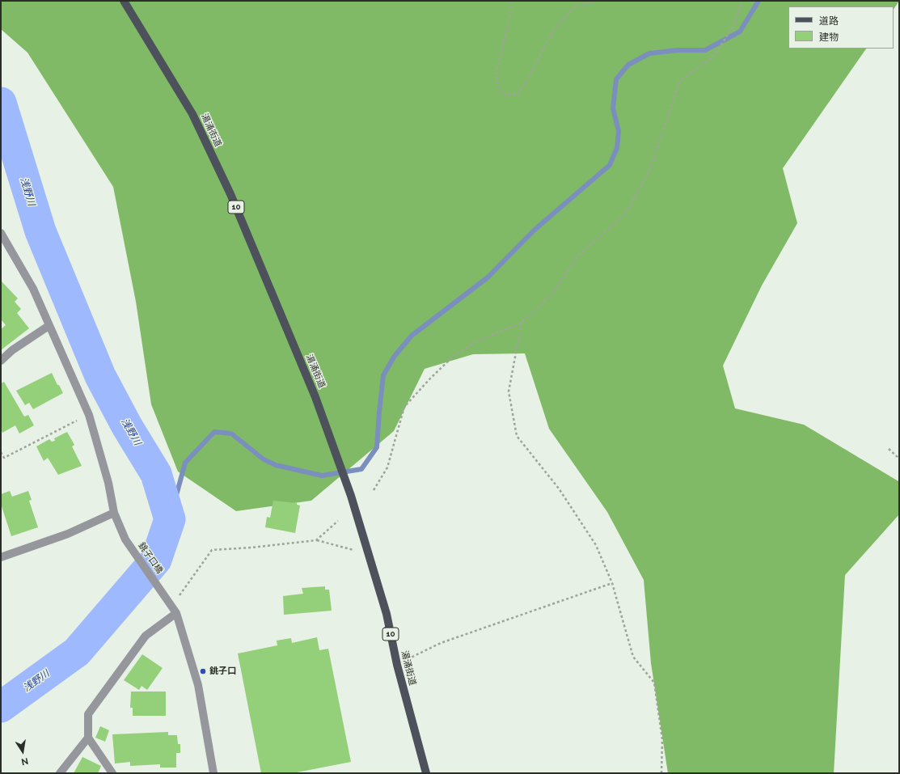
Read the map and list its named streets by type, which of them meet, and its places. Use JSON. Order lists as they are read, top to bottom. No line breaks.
{"streets":{"main road":["湯涌街道","10"],"street":["銚子口橋"]},"water":["浅野川"],"places":["銚子口"],"legend":["道路","建物"],"north":"bottom"}
